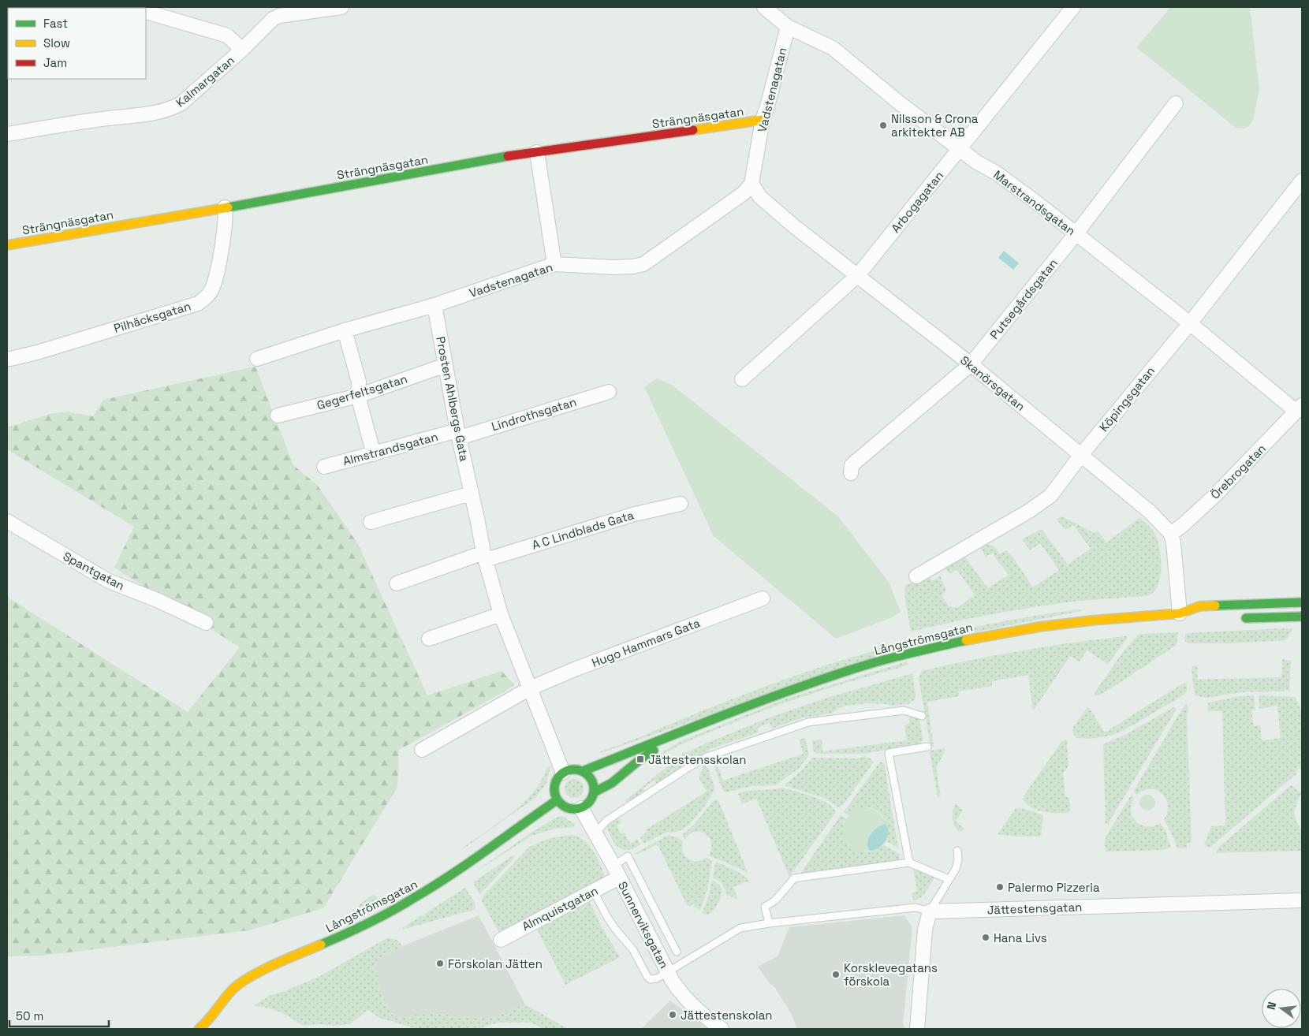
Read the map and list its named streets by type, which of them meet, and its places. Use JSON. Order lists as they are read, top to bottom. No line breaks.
{"streets":{"street":["Kalmargatan","Vadstenagatan","Strängnäsgatan","Arbogagatan","Marstrandsgatan","Putsegårdsgatan","Pilhäcksgatan","Skanörsgatan","Gegerfeltsgatan","Prosten Ahlbergs Gata","Köpingsgatan","Lindrothsgatan","Almstrandsgatan","Örebrogatan","A C Lindblads Gata","Spantgatan","Långströmsgatan","Hugo Hammars Gata","Almquistgatan","Jättestensgatan","Sunnerviksgatan"]},"crossings":[["Vadstenagatan","Strängnäsgatan"],["Vadstenagatan","Marstrandsgatan"],["Vadstenagatan","Skanörsgatan"],["Vadstenagatan","Prosten Ahlbergs Gata"],["Strängnäsgatan","Pilhäcksgatan"],["Arbogagatan","Marstrandsgatan"],["Arbogagatan","Skanörsgatan"],["Marstrandsgatan","Putsegårdsgatan"],["Marstrandsgatan","Köpingsgatan"],["Marstrandsgatan","Örebrogatan"],["Putsegårdsgatan","Skanörsgatan"],["Skanörsgatan","Köpingsgatan"],["Skanörsgatan","Örebrogatan"],["Gegerfeltsgatan","Prosten Ahlbergs Gata"],["Prosten Ahlbergs Gata","Lindrothsgatan"],["Prosten Ahlbergs Gata","Almstrandsgatan"],["Prosten Ahlbergs Gata","A C Lindblads Gata"],["Prosten Ahlbergs Gata","Långströmsgatan"],["Prosten Ahlbergs Gata","Hugo Hammars Gata"],["Prosten Ahlbergs Gata","Sunnerviksgatan"],["Lindrothsgatan","Almstrandsgatan"],["Långströmsgatan","Sunnerviksgatan"],["Almquistgatan","Jättestensgatan"],["Almquistgatan","Sunnerviksgatan"],["Jättestensgatan","Sunnerviksgatan"]],"places":{"other":["Nilsson & Crona arkitekter AB","Palermo Pizzeria","Hana Livs","Förskolan Jätten","Korsklevegatans förskola","Jättestenskolan"],"transit":["Jättestensskolan"]},"legend":["Fast","Slow","Jam"],"scale_bar":"50 m","north":"left"}
